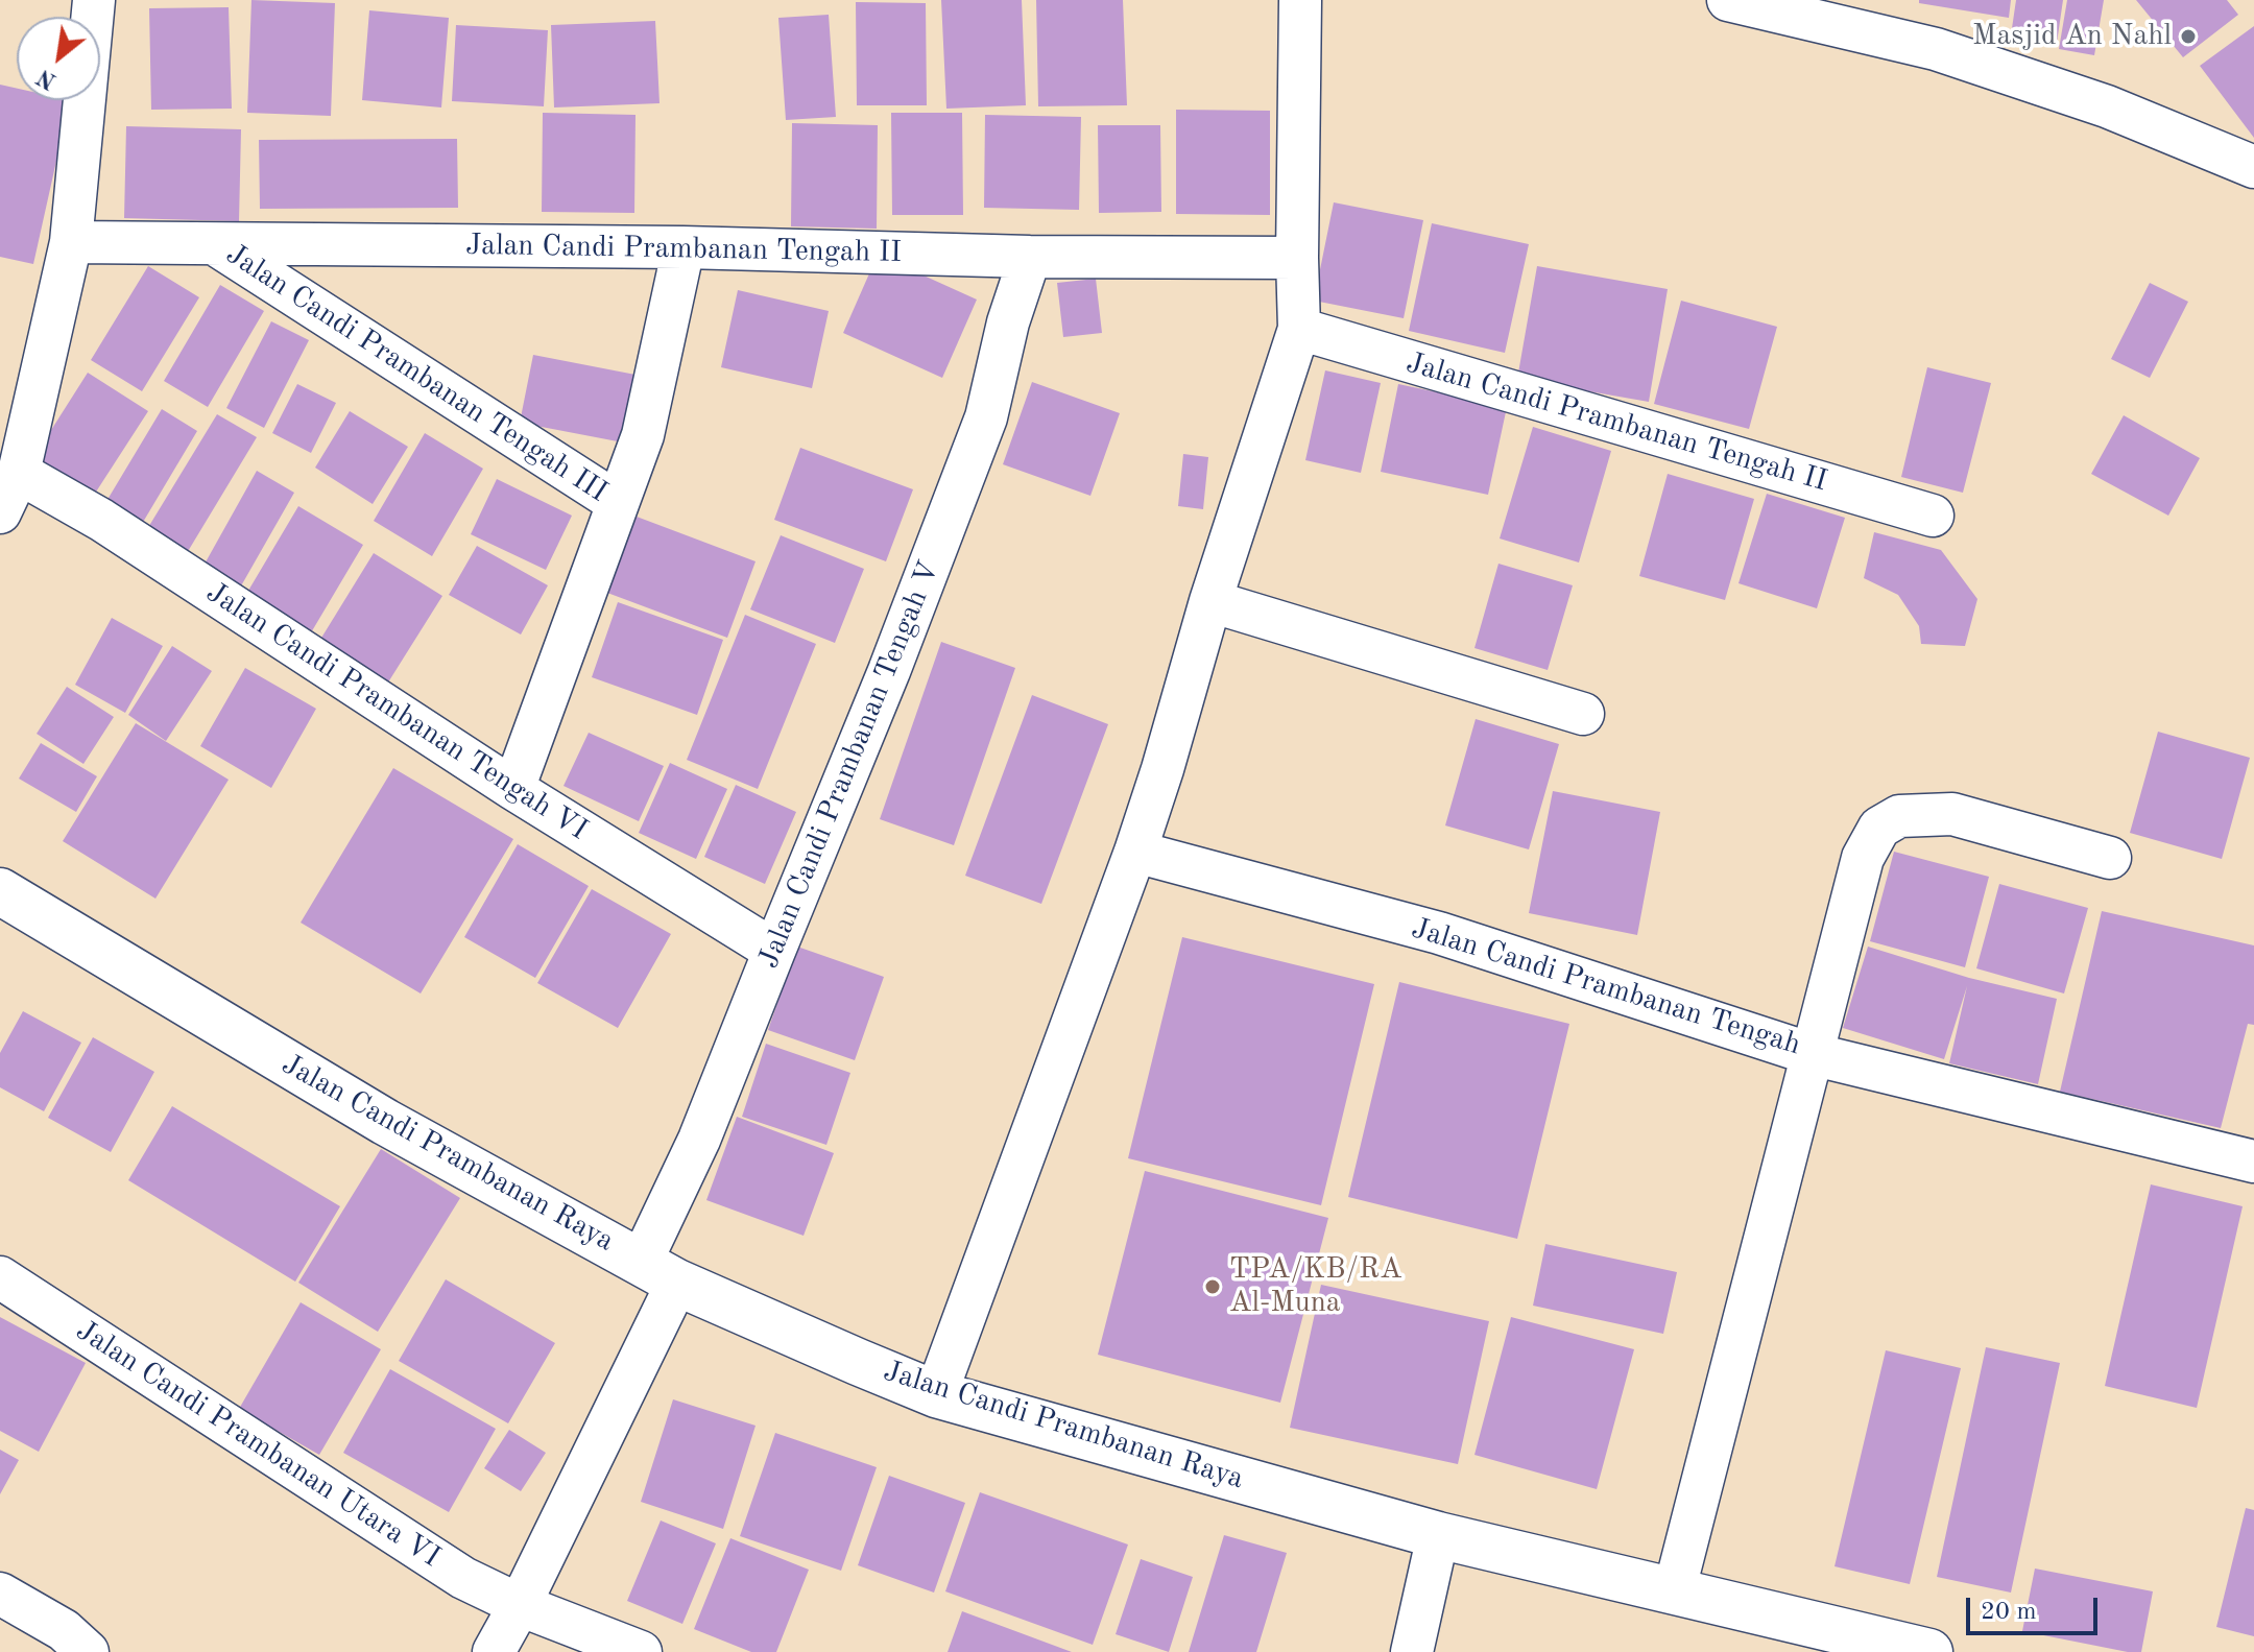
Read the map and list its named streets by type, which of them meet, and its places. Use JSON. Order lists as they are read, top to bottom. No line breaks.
{"streets":{"street":["Jalan Candi Prambanan Tengah II","Jalan Candi Prambanan Tengah III","Jalan Candi Prambanan Tengah VI","Jalan Candi Prambanan Tengah V","Jalan Candi Prambanan Tengah","Jalan Candi Prambanan Raya","Jalan Candi Prambanan Utara VI"]},"crossings":[["Jalan Candi Prambanan Tengah II","Jalan Candi Prambanan Tengah III"],["Jalan Candi Prambanan Tengah II","Jalan Candi Prambanan Tengah V"],["Jalan Candi Prambanan Tengah VI","Jalan Candi Prambanan Tengah V"],["Jalan Candi Prambanan Tengah V","Jalan Candi Prambanan Raya"],["Jalan Candi Prambanan Tengah V","Jalan Candi Prambanan Utara VI"]],"places":["Masjid An Nahl","TPA/KB/RA Al-Muna"],"scale_bar":"20 m","north":"bottom left"}
